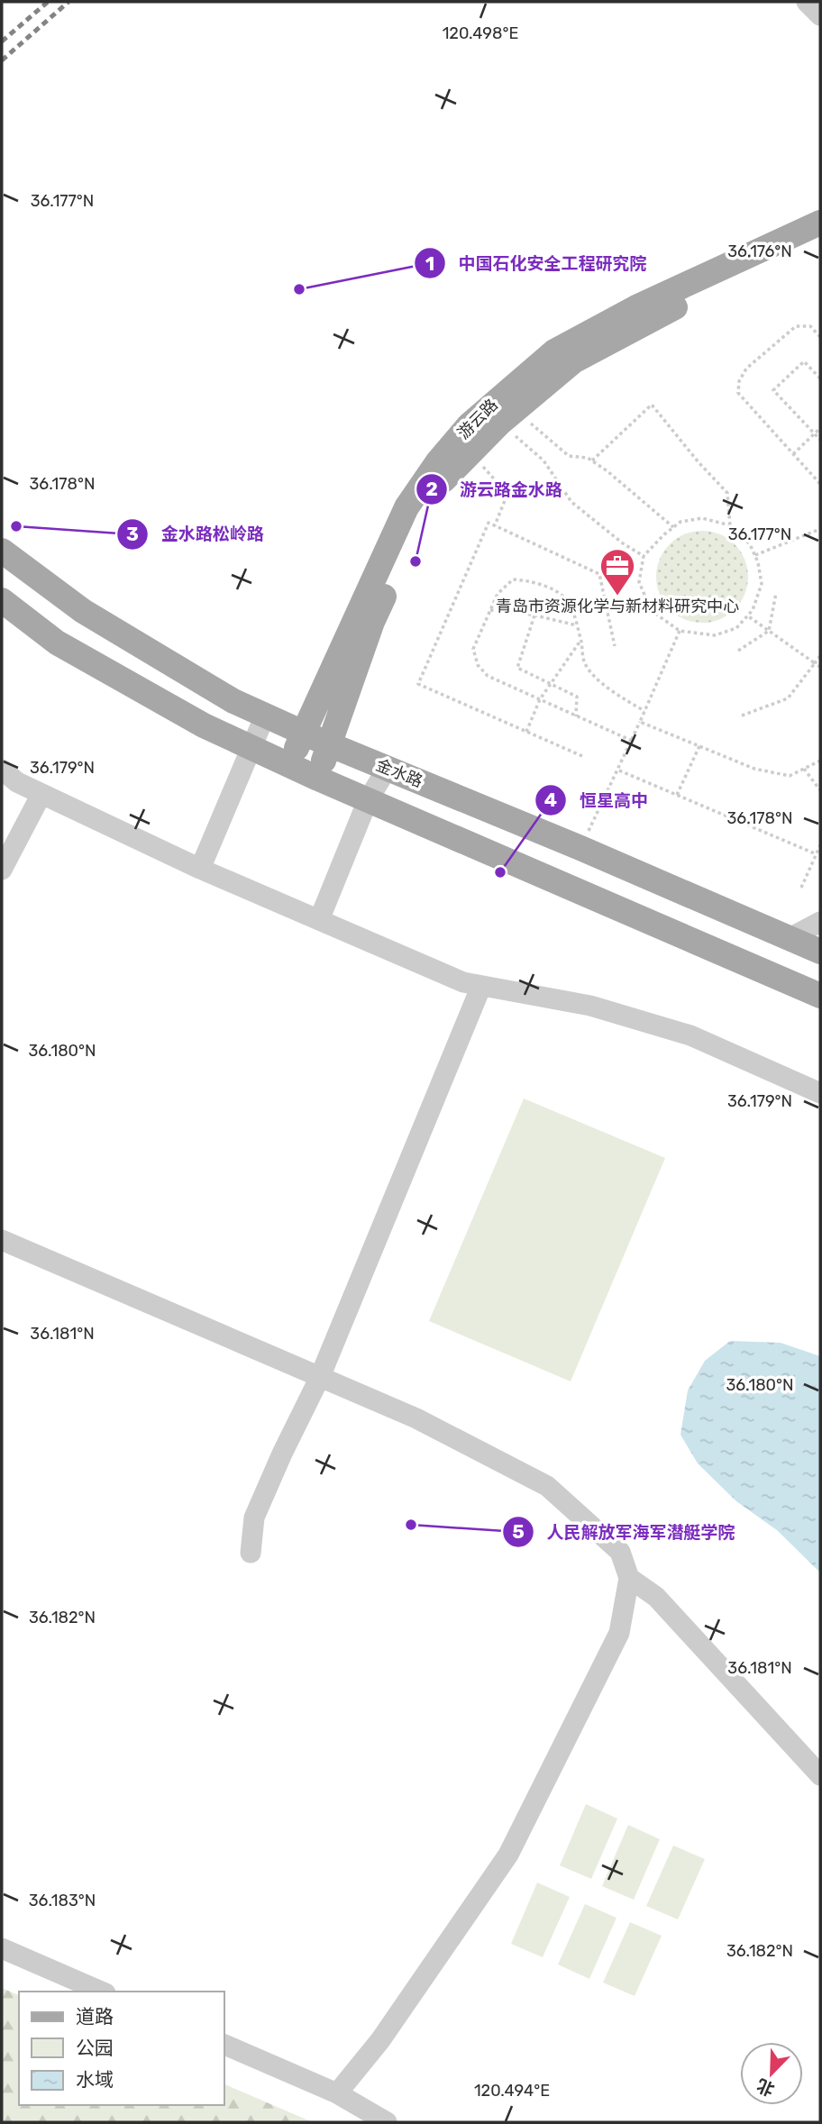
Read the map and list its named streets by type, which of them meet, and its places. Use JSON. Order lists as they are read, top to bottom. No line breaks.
{"streets":{"main road":["游云路","金水路"]},"crossings":[["游云路","金水路"]],"places":{"other":["中国石化安全工程研究院","金水路松岭路","游云路金水路","恒星高中","人民解放军海军潜艇学院"],"office":["青岛市资源化学与新材料研究中心"]},"legend":["道路","公园","水域"],"north":"bottom left","coordinates":["120.498°E","36.177°N","36.176°N","36.178°N","36.179°N","36.180°N","36.181°N","36.182°N","36.183°N","120.494°E"]}
